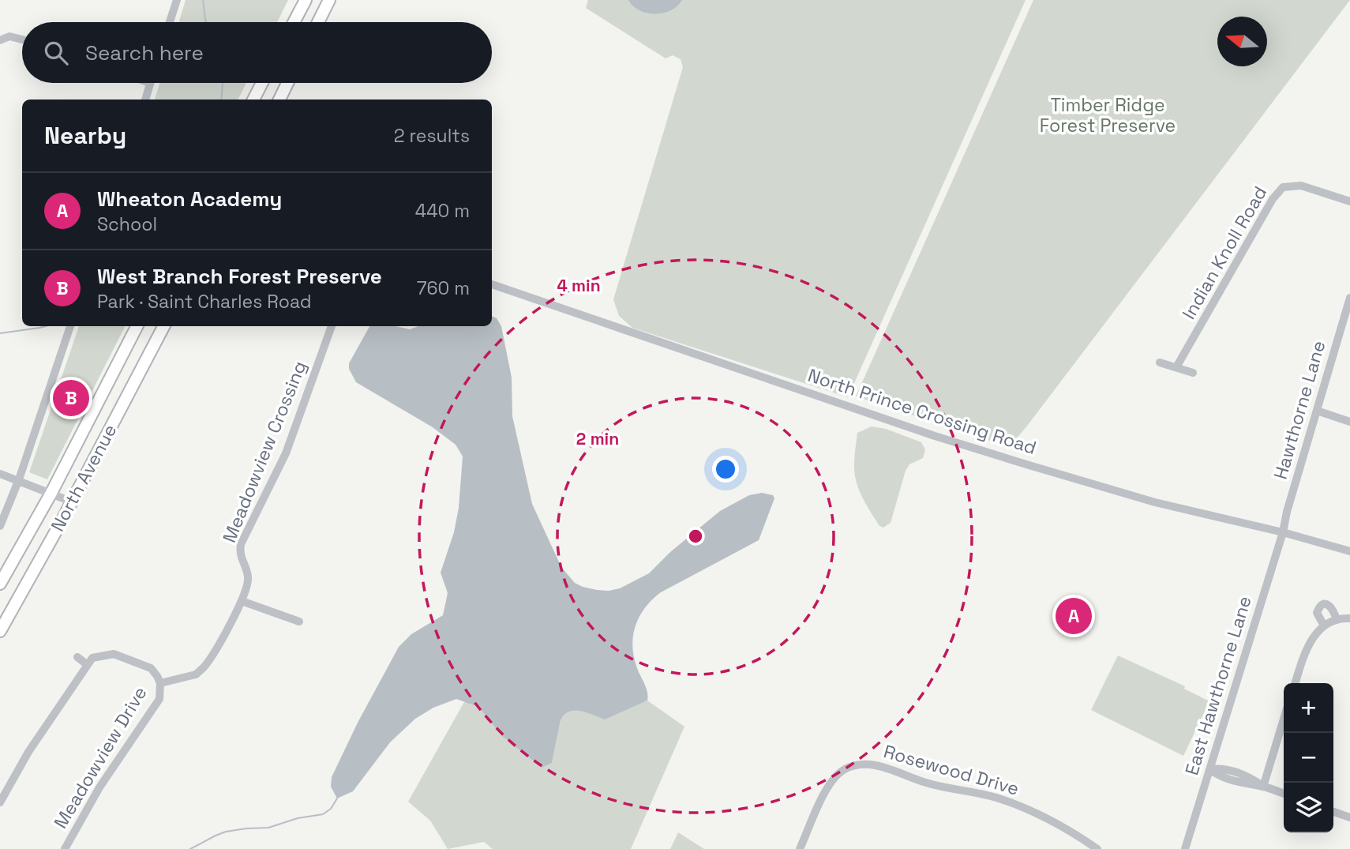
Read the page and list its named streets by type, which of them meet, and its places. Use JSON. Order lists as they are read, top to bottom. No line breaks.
{"streets":{"main road":["North Avenue"],"street":["Indian Knoll Road","Hawthorne Lane","North Prince Crossing Road","Meadowview Crossing","East Hawthorne Lane","Meadowview Drive","Rosewood Drive"]},"crossings":[["Hawthorne Lane","North Prince Crossing Road"],["Hawthorne Lane","East Hawthorne Lane"],["North Prince Crossing Road","East Hawthorne Lane"],["Meadowview Crossing","Meadowview Drive"]],"parks":["Timber Ridge Forest Preserve"],"north":"left","page":{"search":"Search here","heading":["Nearby","2 results"],"list":[{"mark":"A","name":"Wheaton Academy","note":"School","value":"440 m"},{"mark":"B","name":"West Branch Forest Preserve","note":"Park · Saint Charles Road","value":"760 m"}],"pins":["B","A"],"map_buttons":["+","−"]},"rings":["4 min","2 min"]}
